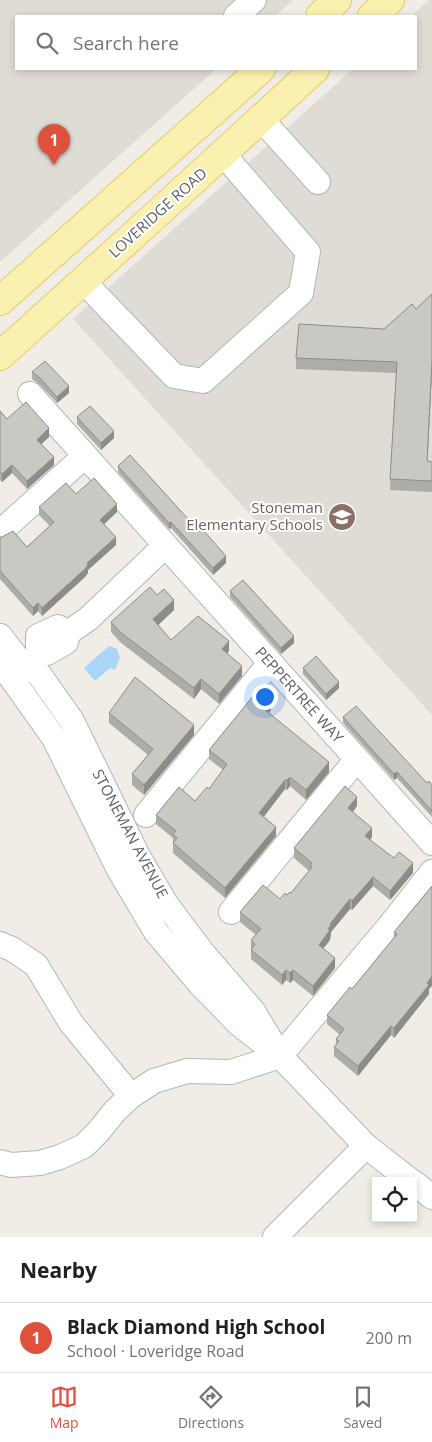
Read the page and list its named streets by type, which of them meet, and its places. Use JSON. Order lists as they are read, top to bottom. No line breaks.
{"streets":{"main road":["LOVERIDGE ROAD"],"street":["PEPPERTREE WAY","STONEMAN AVENUE"]},"places":{"school or university":["Stoneman Elementary Schools"]},"page":{"search":"Search here","pins":"1","heading":"Nearby","list":[{"mark":"1","name":"Black Diamond High School","note":"School · Loveridge Road","value":"200 m"}],"nav":["Map","Directions","Saved"]}}
